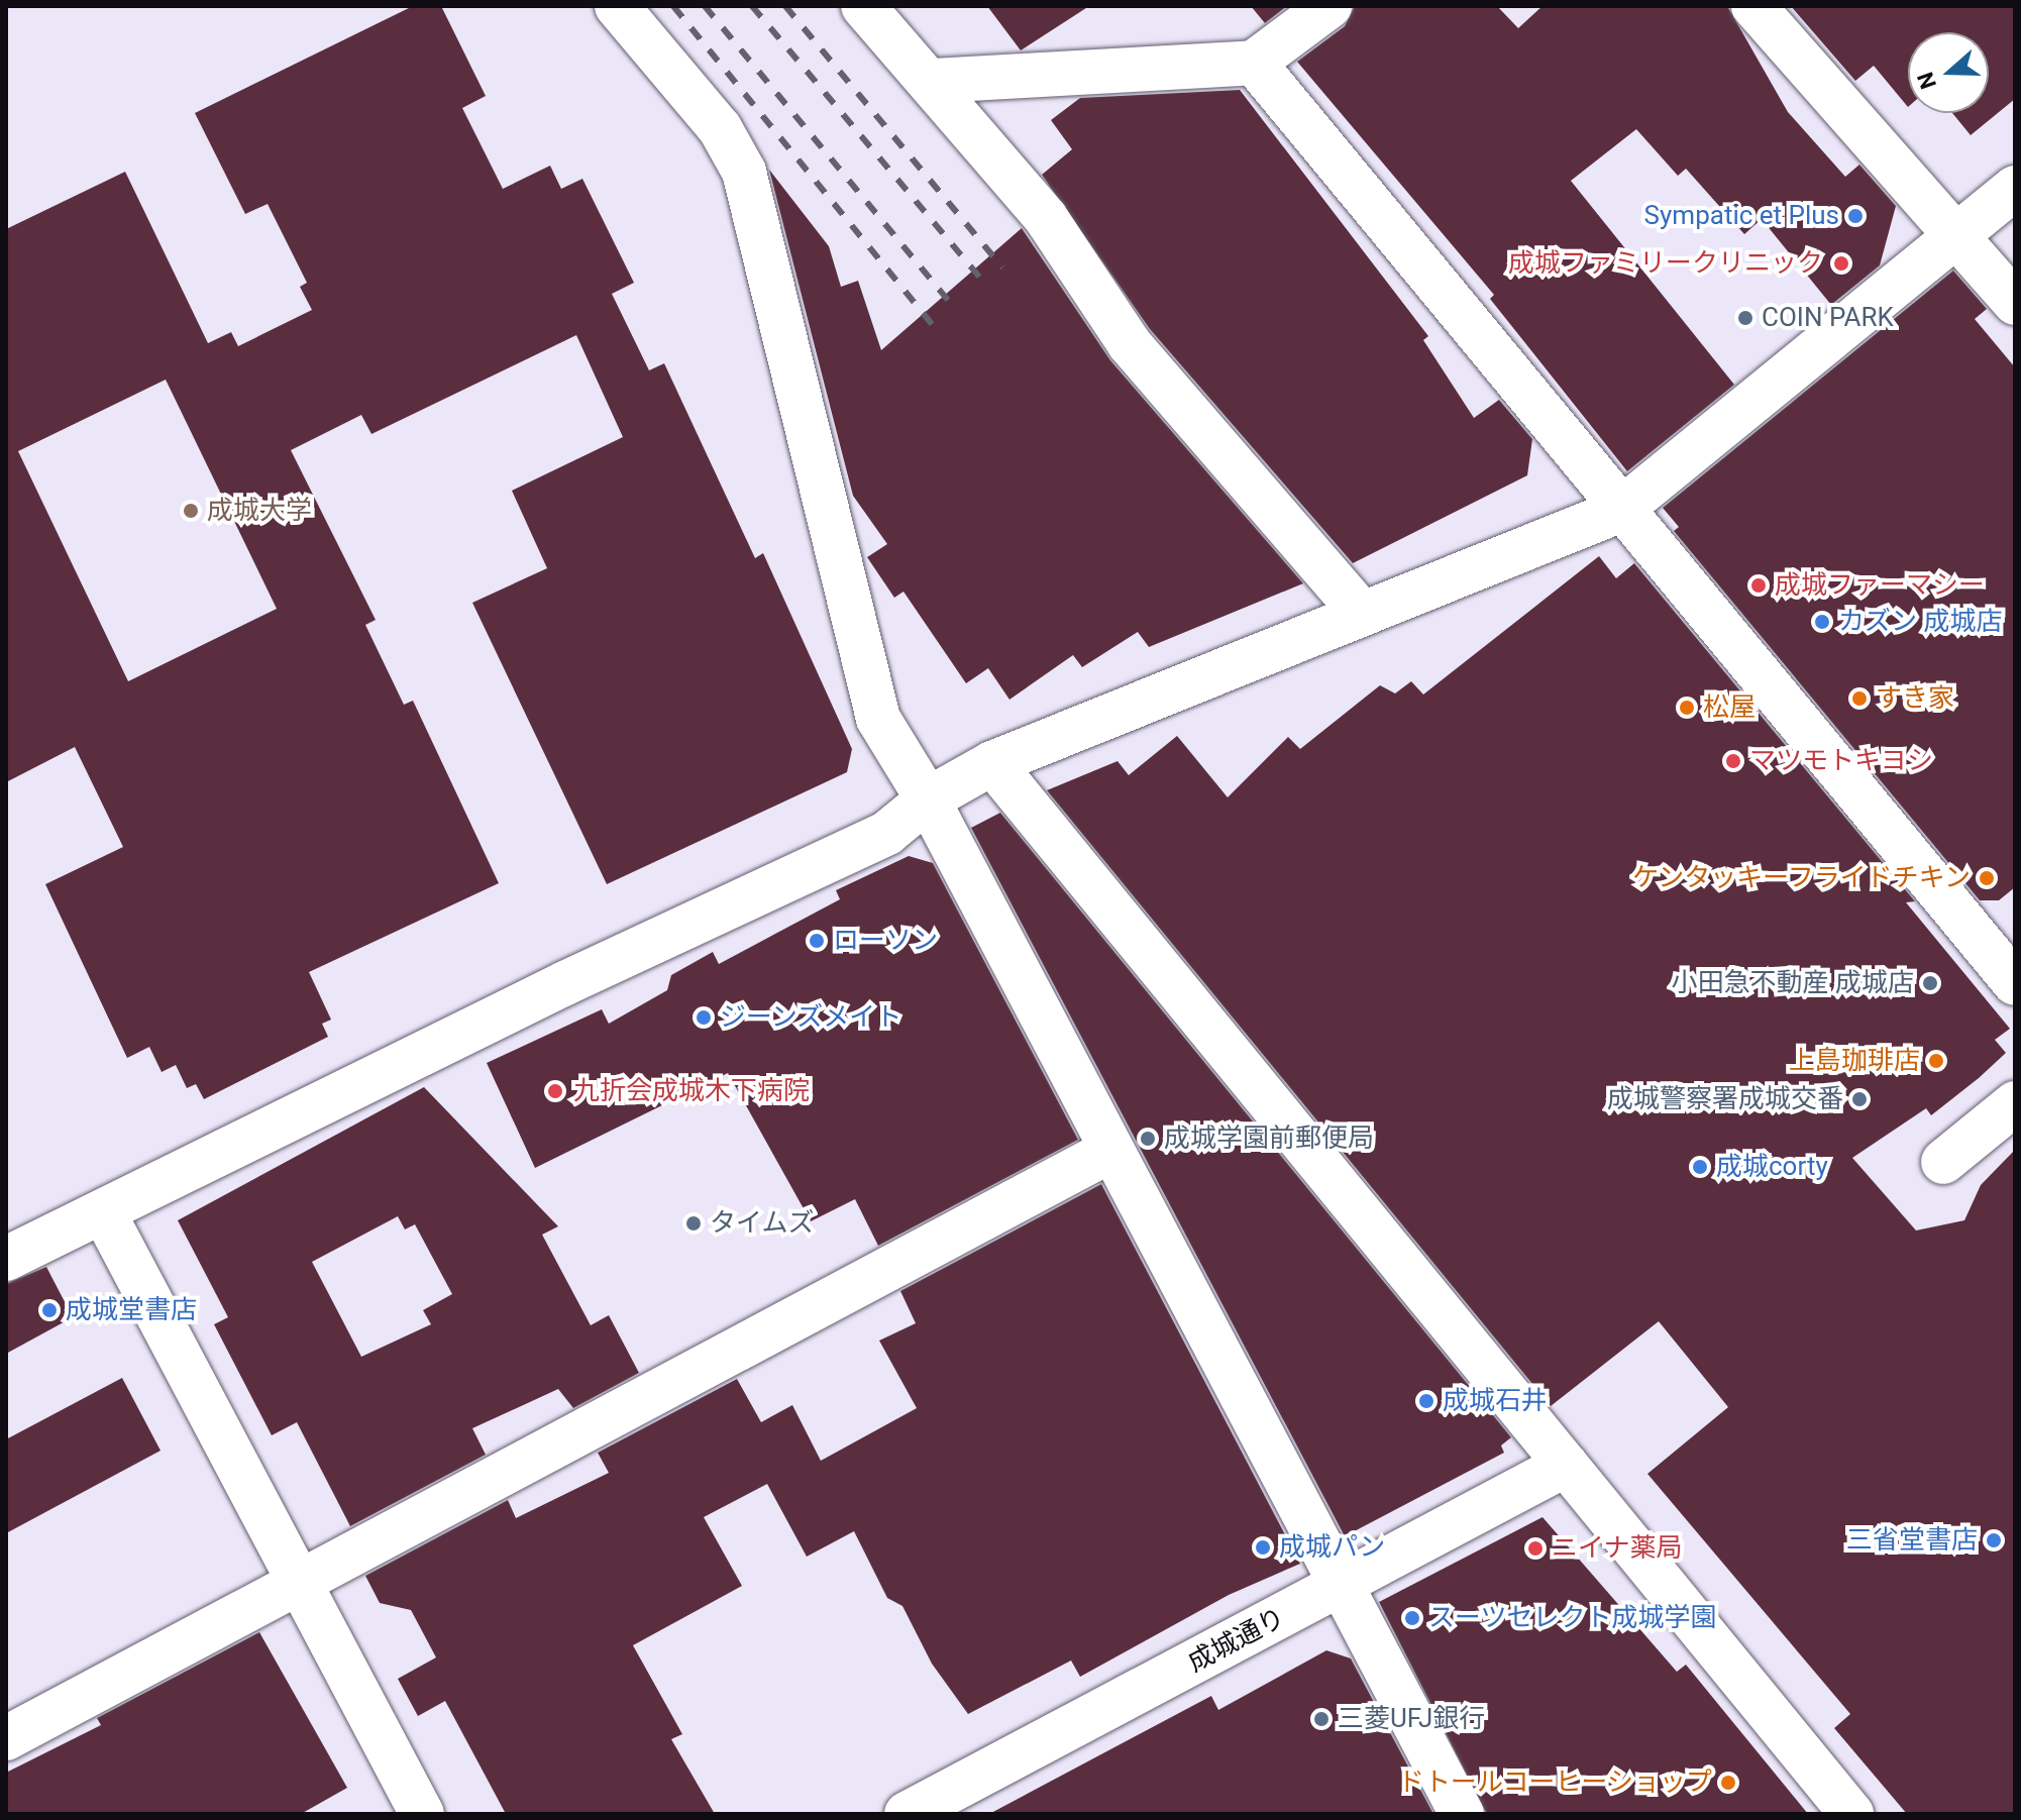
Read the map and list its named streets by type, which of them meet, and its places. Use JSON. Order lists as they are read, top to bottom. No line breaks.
{"streets":{"street":["成城通り"]},"places":["Sympatic et Plus","成城ファミリークリニック","COIN PARK","成城大学","成城ファーマシー","カズン 成城店","すき家","松屋","マツモトキヨシ","ケンタッキーフライドチキン","ローソン","小田急不動産 成城店","ジーンズメイト","上島珈琲店","九折会成城木下病院","成城警察署成城交番","成城学園前郵便局","成城corty","タイムズ","成城堂書店","成城石井","三省堂書店","成城パン","ニイナ薬局","スーツセレクト成城学園","三菱UFJ銀行","ドトールコーヒーショップ"],"north":"left"}
